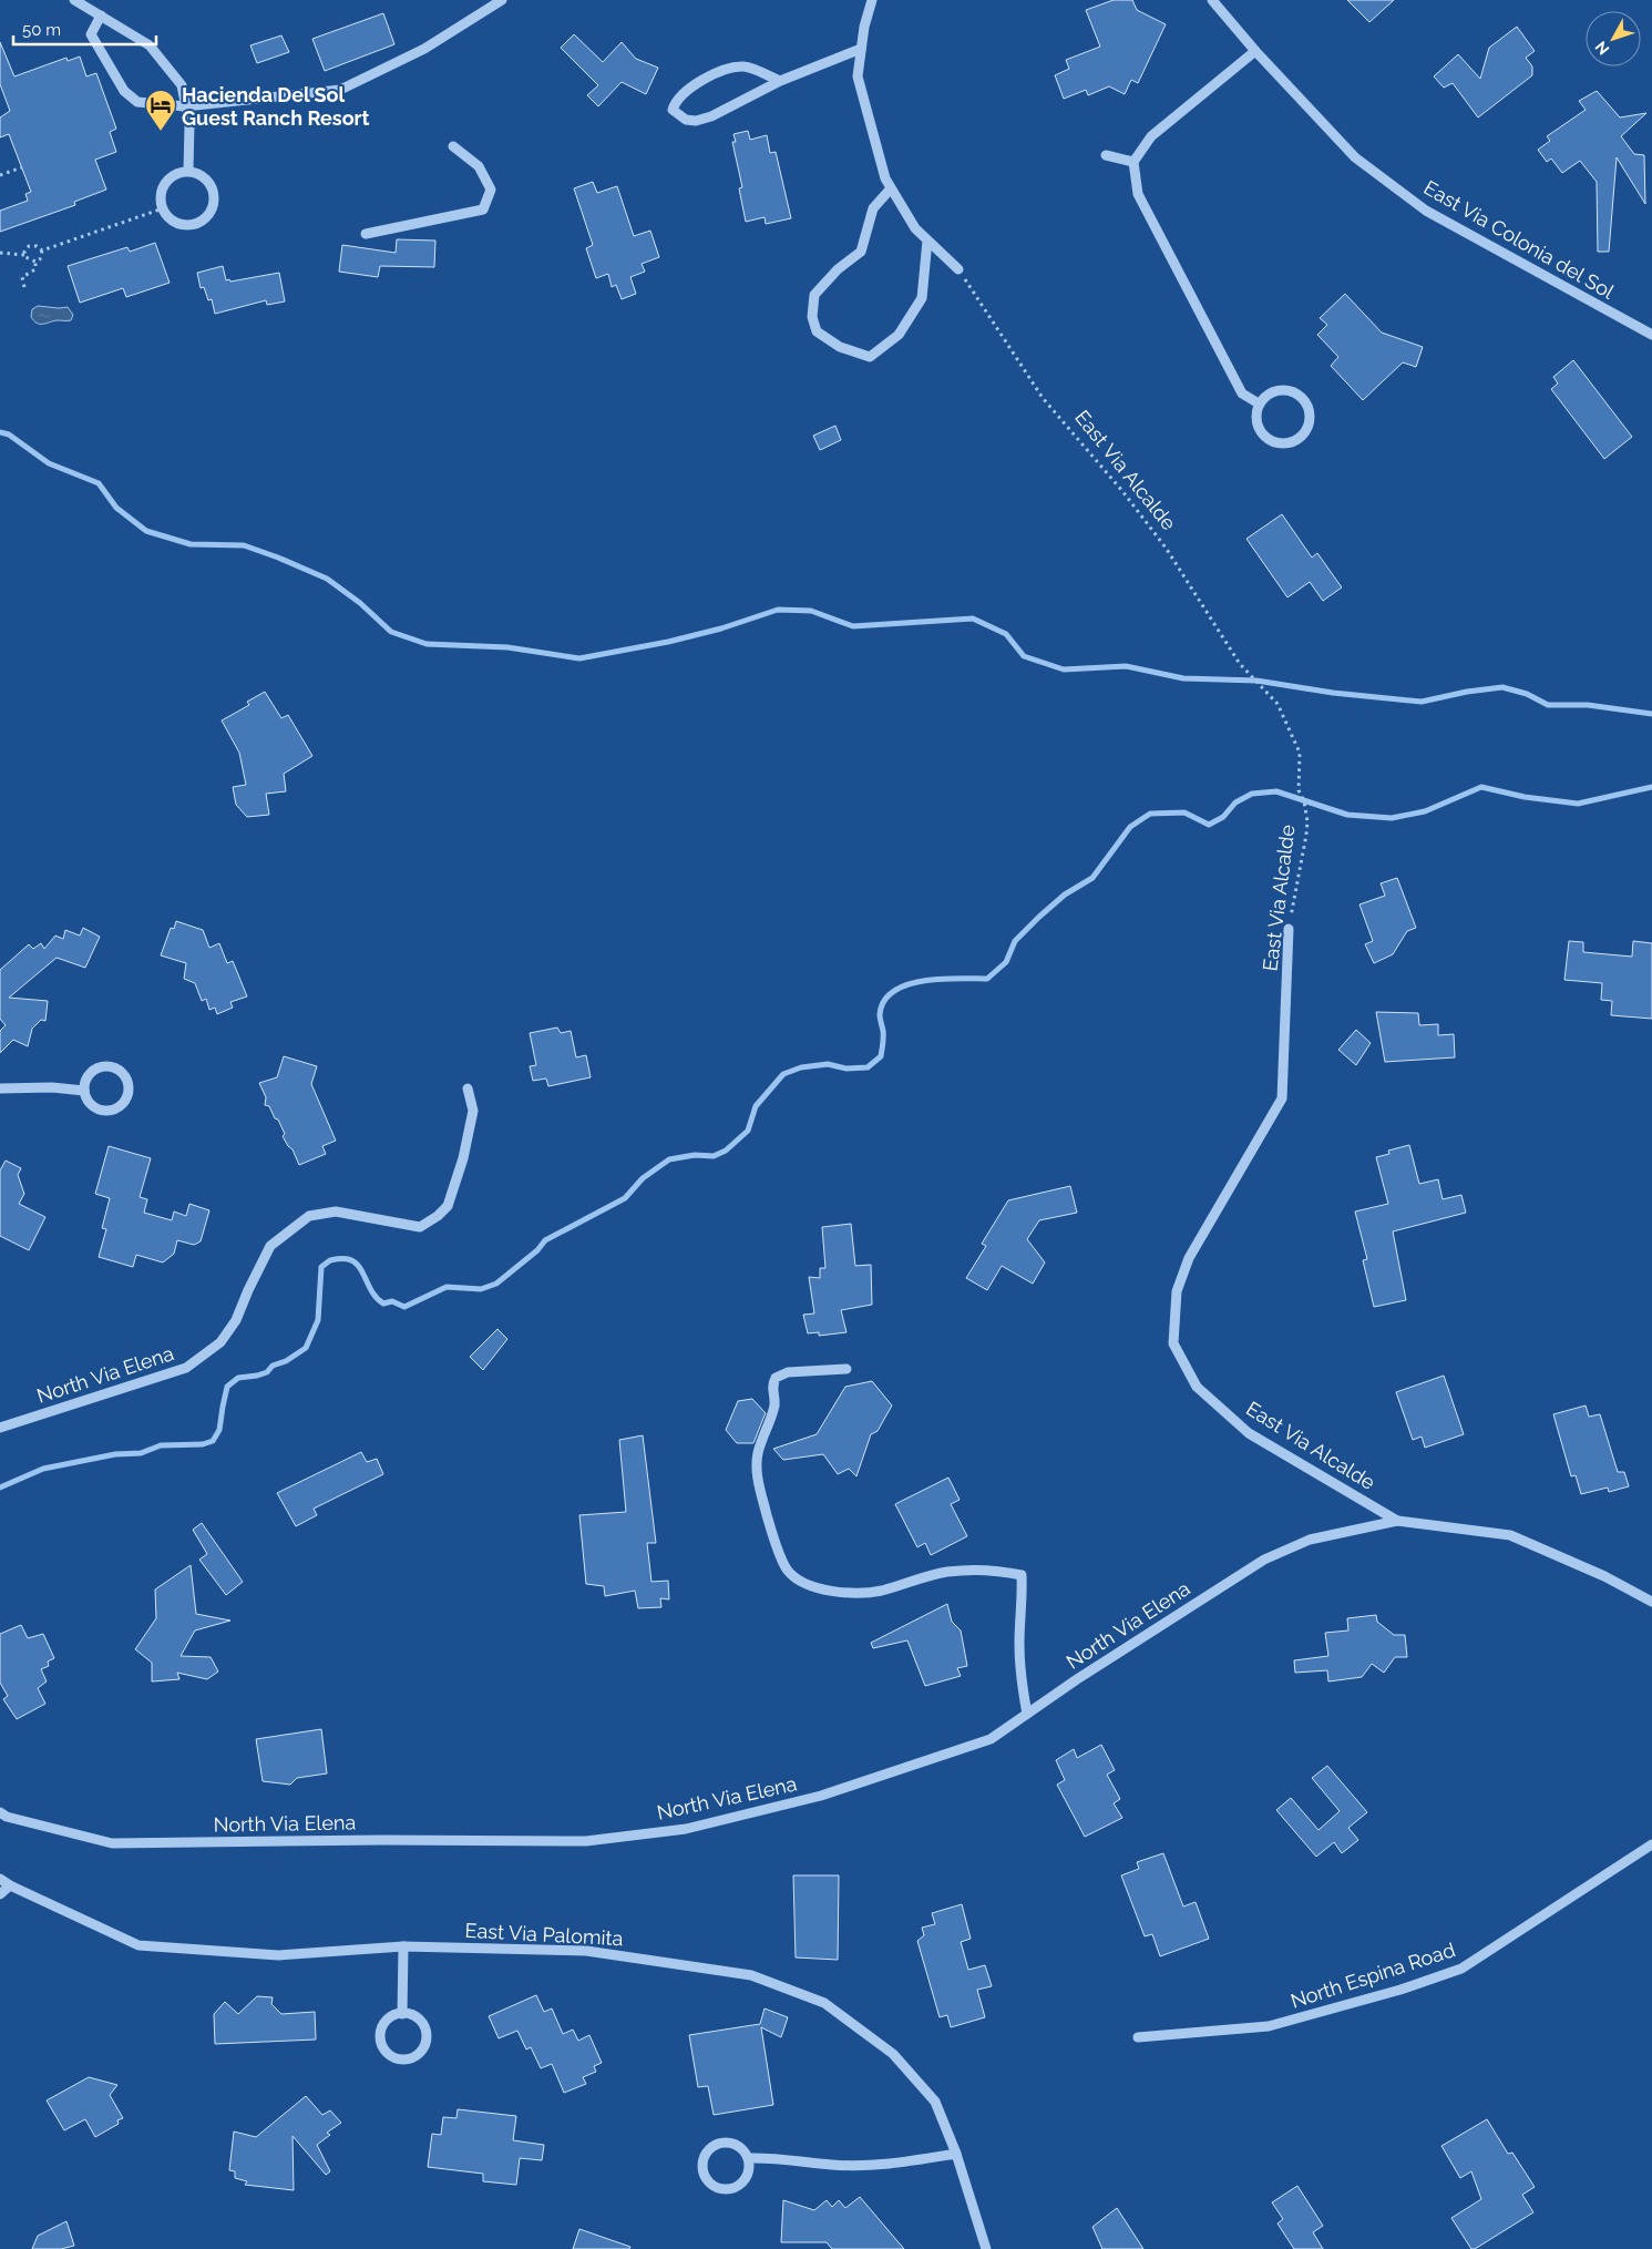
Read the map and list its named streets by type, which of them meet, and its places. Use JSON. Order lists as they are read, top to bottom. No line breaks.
{"streets":{"street":["East Via Colonia del Sol","East Via Alcalde","North Via Elena","East Via Palomita","North Espina Road"]},"crossings":[["East Via Alcalde","North Via Elena"]],"places":{"hotel":["Hacienda Del Sol Guest Ranch Resort"]},"scale_bar":"50 m","north":"bottom left"}
